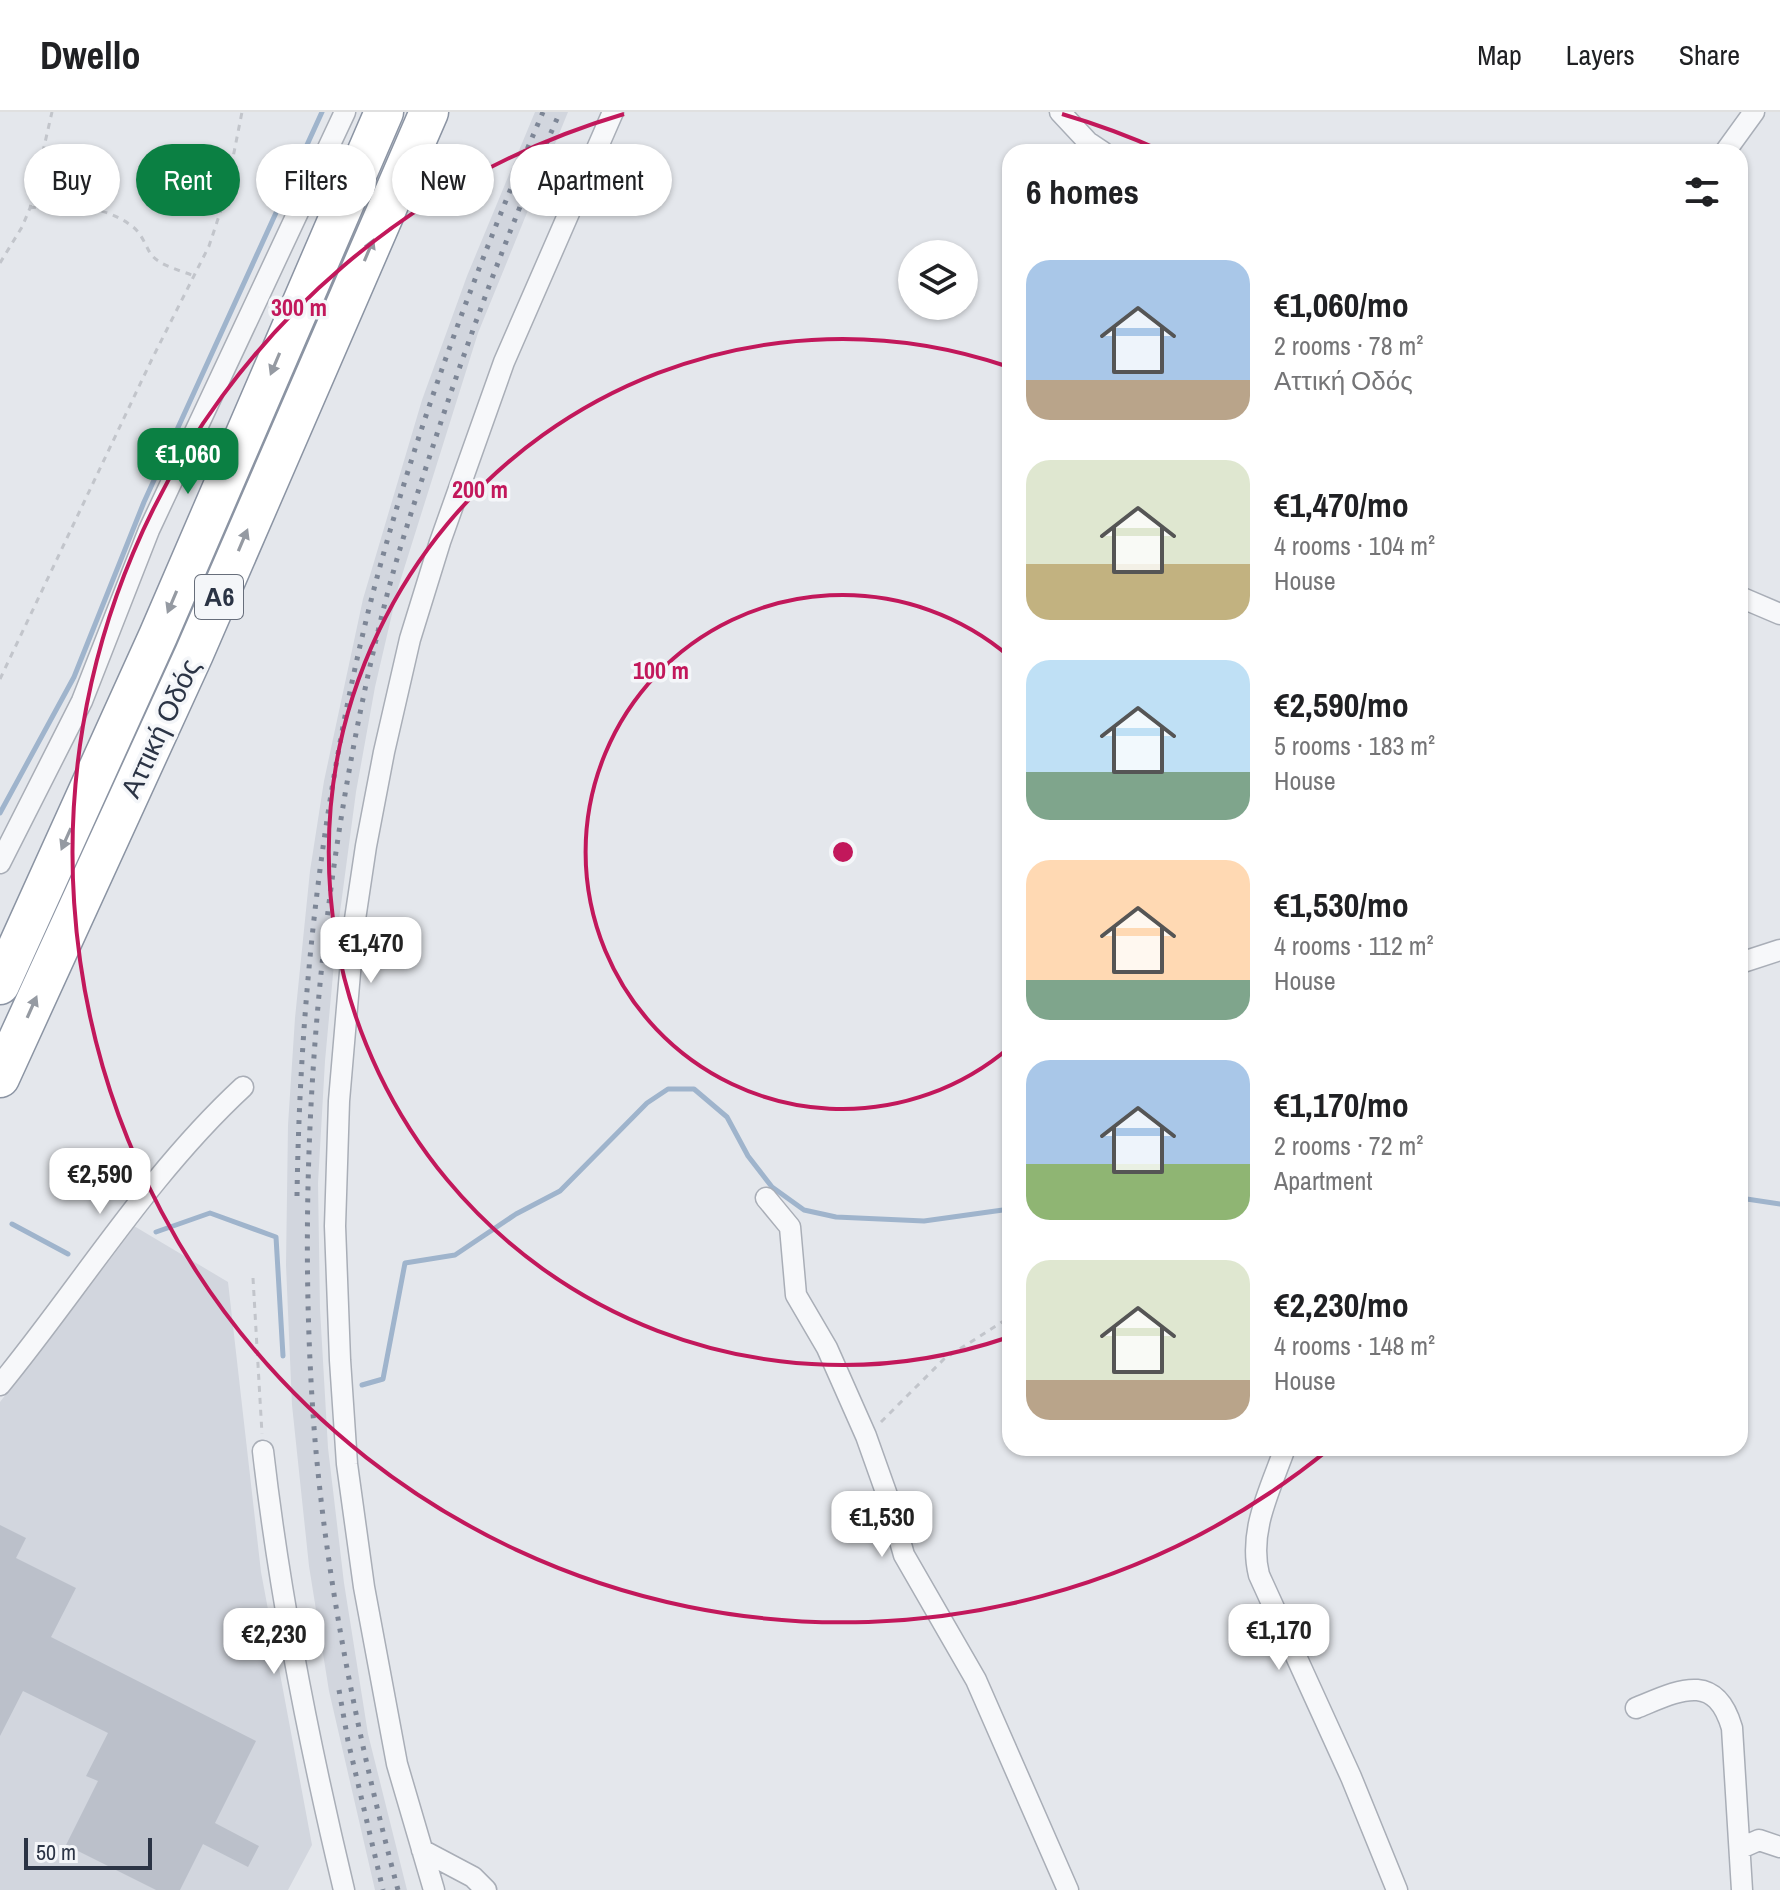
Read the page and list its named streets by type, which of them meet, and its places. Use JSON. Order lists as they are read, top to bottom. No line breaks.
{"streets":{"highway":["Α6","Αττική Οδός"]},"scale_bar":"50 m","page":{"header":"Dwello","nav":["Map","Layers","Share"],"chip":["Buy","Rent","Filters","New","Apartment"],"heading":"6 homes","list":[{"name":"€1,060/mo","note":"2 rooms · 78 m² · Αττική Οδός"},{"name":"€1,470/mo","note":"4 rooms · 104 m² · House"},{"name":"€2,590/mo","note":"5 rooms · 183 m² · House"},{"name":"€1,530/mo","note":"4 rooms · 112 m² · House"},{"name":"€1,170/mo","note":"2 rooms · 72 m² · Apartment"},{"name":"€2,230/mo","note":"4 rooms · 148 m² · House"}],"price":["€1,060","€1,470","€2,590","€1,530","€1,170","€2,230"],"scale":"50 m"},"rings":["300 m","200 m","100 m"]}
